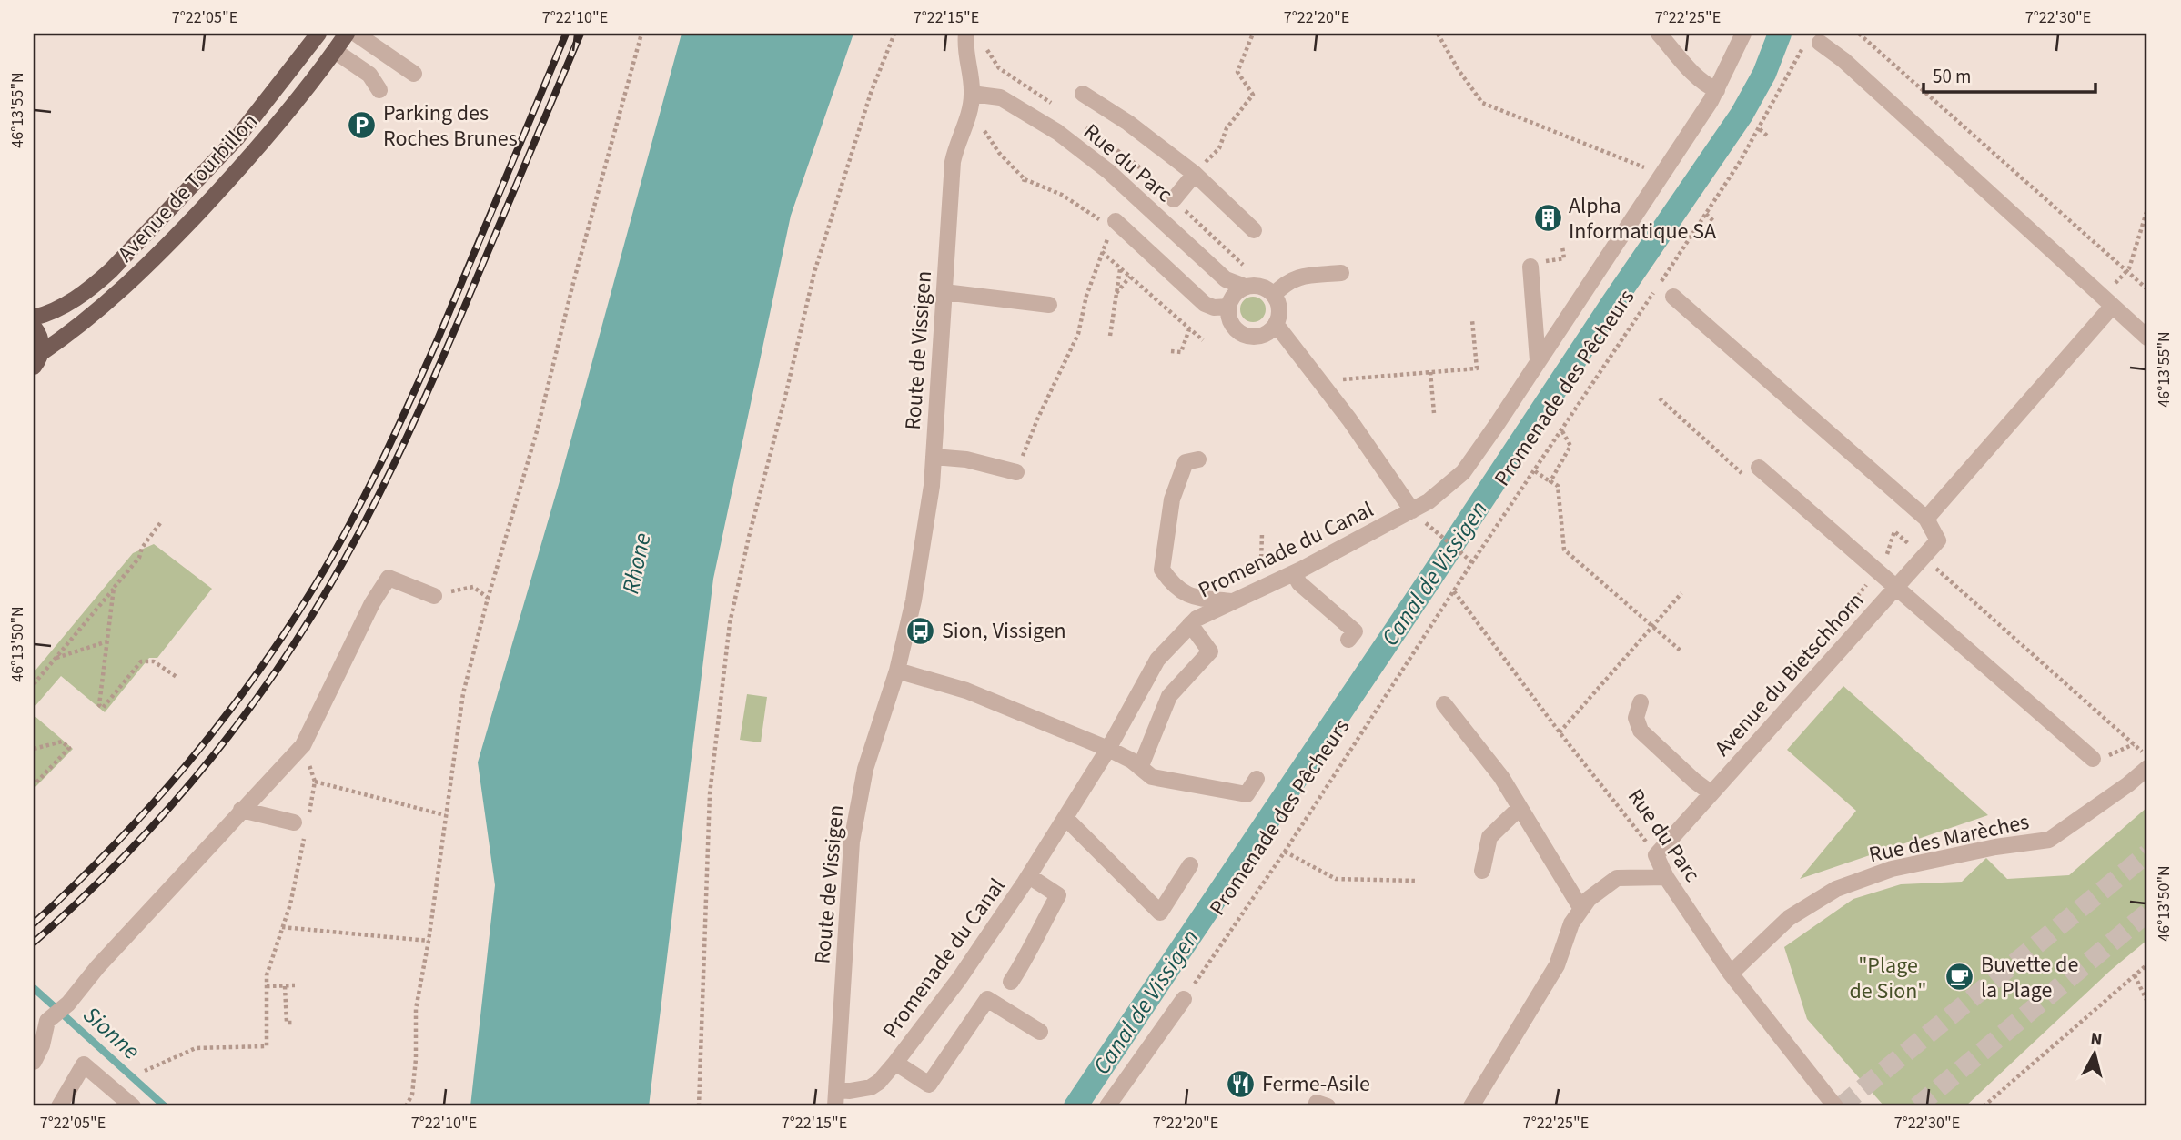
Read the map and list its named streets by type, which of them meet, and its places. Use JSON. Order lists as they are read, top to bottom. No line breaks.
{"streets":{"main road":["Avenue de Tourbillon"],"street":["Rue du Parc","Route de Vissigen","Promenade du Canal","Avenue du Bietschhorn","Rue des Marèches"],"path":["Promenade des Pêcheurs"]},"crossings":[["Rue du Parc","Route de Vissigen"],["Rue du Parc","Promenade des Pêcheurs"],["Rue du Parc","Avenue du Bietschhorn"],["Rue du Parc","Rue des Marèches"],["Route de Vissigen","Promenade du Canal"]],"water":["Rhone","Canal de Vissigen","Sionne"],"parks":["\"Plage de Sion\""],"places":{"parking":["Parking des Roches Brunes"],"building":["Alpha Informatique SA"],"bus stop":["Sion, Vissigen"],"cafe":["Buvette de la Plage"],"restaurant":["Ferme-Asile"]},"scale_bar":"50 m","north":"top","coordinates":["7°22'05\"E","7°22'10\"E","7°22'15\"E","7°22'20\"E","7°22'25\"E","7°22'30\"E","46°13'55\"N","46°13'50\"N"]}
